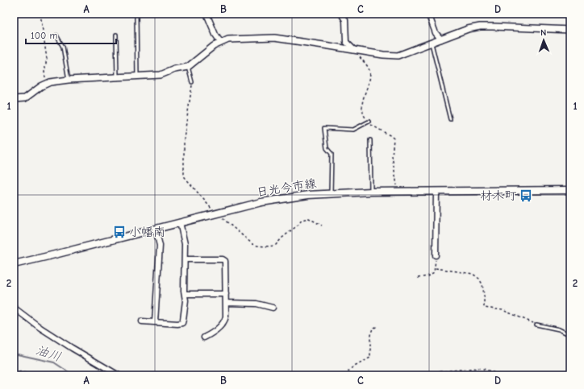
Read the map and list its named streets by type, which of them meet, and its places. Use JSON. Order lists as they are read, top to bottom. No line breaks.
{"streets":{"main road":["日光今市線"]},"water":["油川"],"places":{"bus stop":["材木町","小幡南"]},"scale_bar":"100 m","north":"top","grid":{"columns":["A","B","C","D"],"rows":["1","2"]}}
